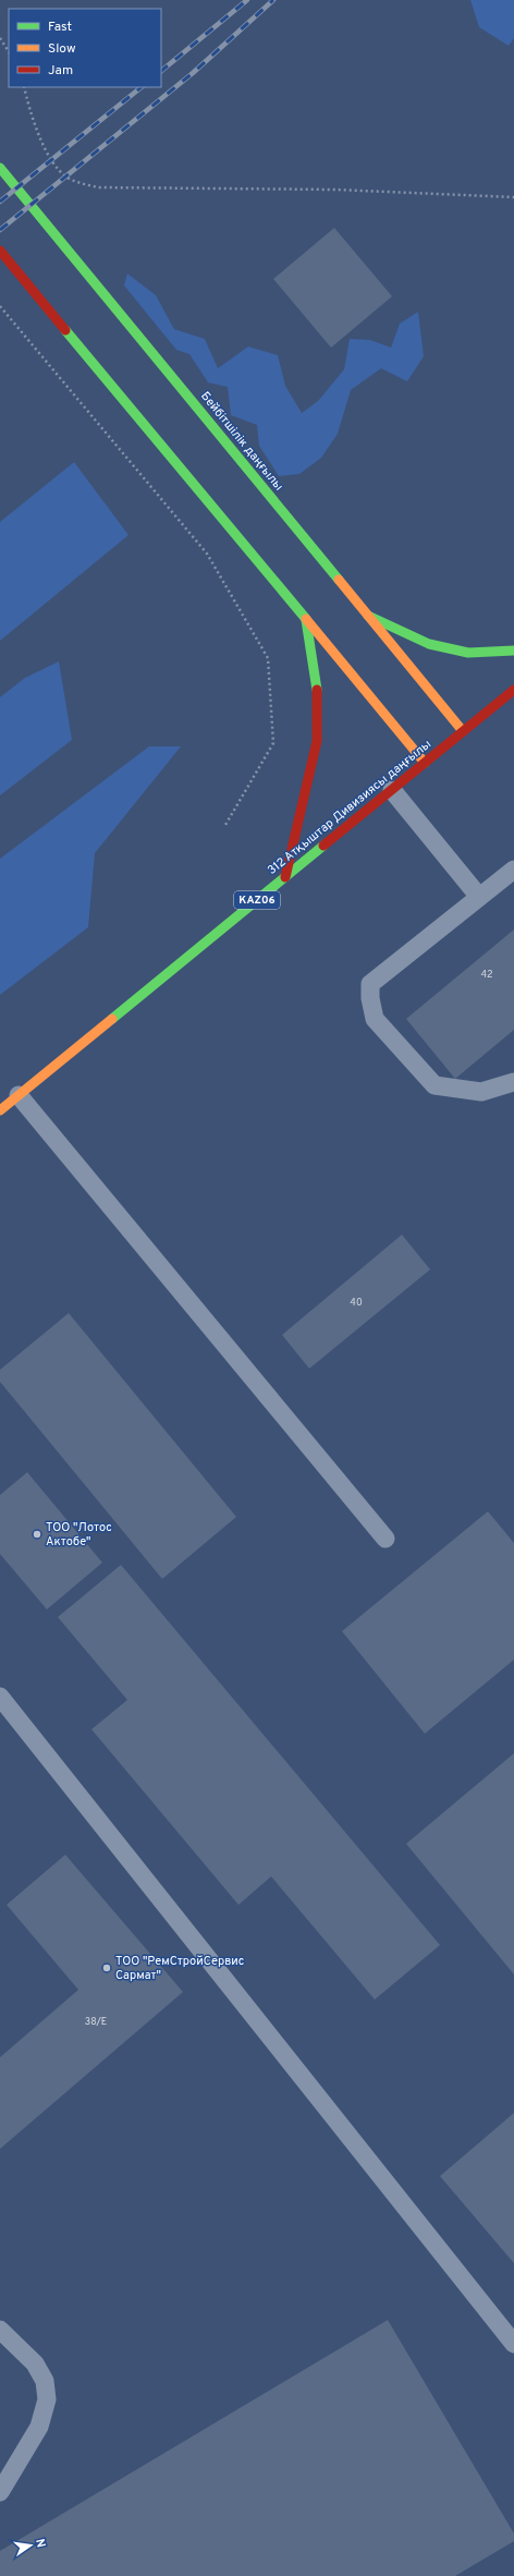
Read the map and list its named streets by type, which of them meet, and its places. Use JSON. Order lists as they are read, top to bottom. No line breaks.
{"streets":{"main road":["Бейбітшілік даңғылы","312 Атқыштар Дивизиясы даңғылы","KАZ06"]},"crossings":[["Бейбітшілік даңғылы","312 Атқыштар Дивизиясы даңғылы"]],"places":["ТОО \"Лотос Актобе\"","ТОО \"РемСтройСервис Сармат\""],"house_numbers":["42","40","38/Е"],"legend":["Fast","Slow","Jam"],"north":"right"}
